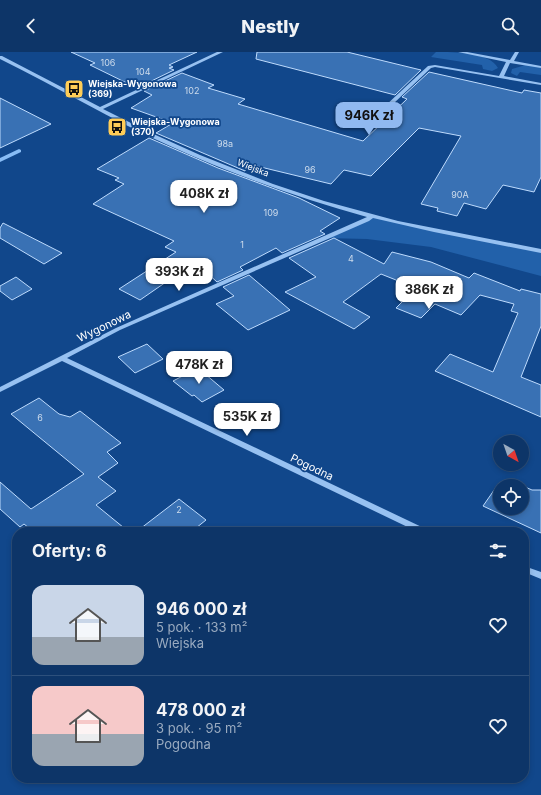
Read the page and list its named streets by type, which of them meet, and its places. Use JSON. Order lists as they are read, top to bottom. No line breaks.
{"streets":{"street":["Wiejska","Wygonowa","Pogodna"]},"crossings":[["Wiejska","Wygonowa"],["Wygonowa","Pogodna"]],"places":{"bus stop":["Wiejska-Wygonowa (369)","Wiejska-Wygonowa (370)"]},"house_numbers":["106","104","102","98a","96","90A","109","1","4","6","2"],"north":"bottom right","page":{"header":"Nestly","price":["946K zł","408K zł","393K zł","386K zł","478K zł","535K zł"],"heading":"Oferty: 6","list":[{"name":"946 000 zł","note":"5 pok. · 133 m² · Wiejska"},{"name":"478 000 zł","note":"3 pok. · 95 m² · Pogodna"}]}}
